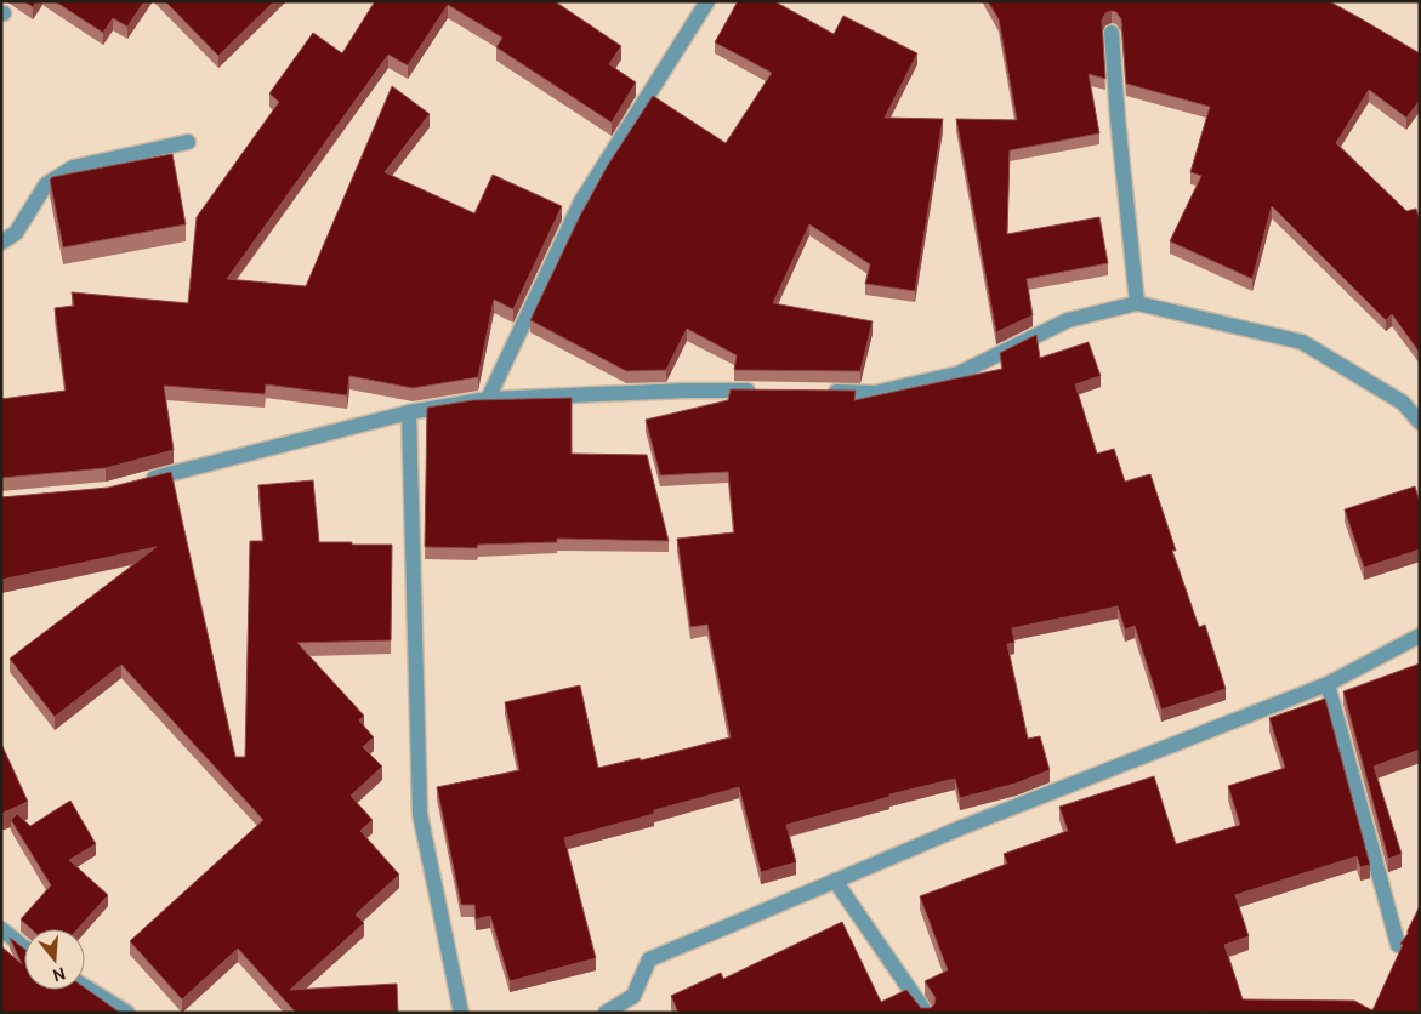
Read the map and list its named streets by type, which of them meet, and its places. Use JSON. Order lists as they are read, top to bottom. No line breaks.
{"north":"bottom"}
